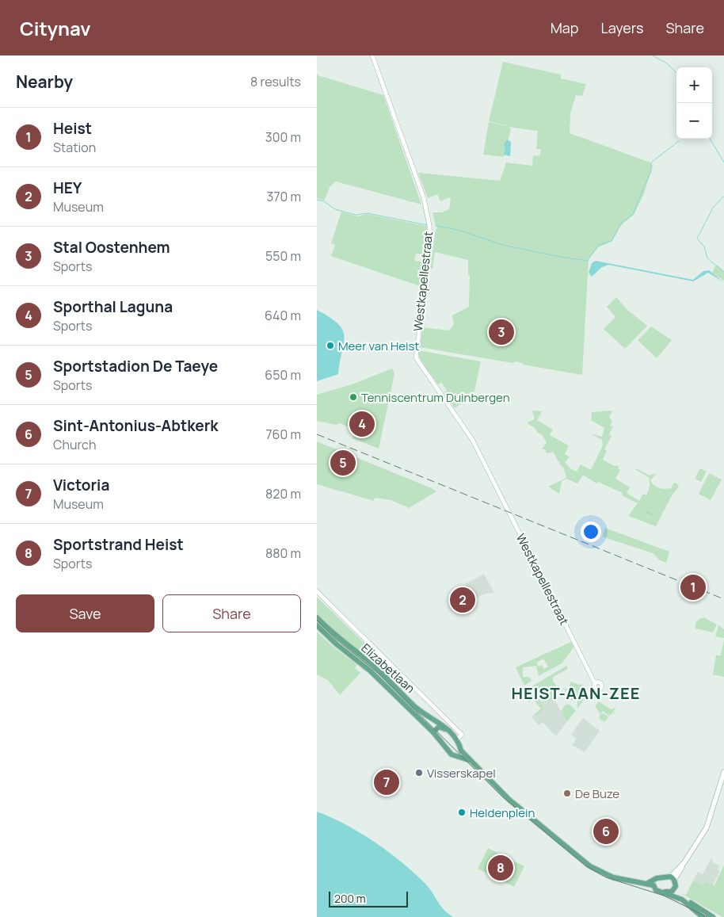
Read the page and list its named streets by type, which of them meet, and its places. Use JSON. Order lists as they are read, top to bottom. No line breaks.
{"streets":{"main road":["Elizabetlaan"],"street":["Westkapellestraat"]},"districts":["HEIST-AAN-ZEE"],"places":["Meer van Heist","Tenniscentrum Duinbergen","Visserskapel","De Buze","Heldenplein"],"scale_bar":"200 m","page":{"header":"Citynav","nav":["Map","Layers","Share"],"heading":["Nearby","8 results"],"map_buttons":["+","−"],"list":[{"mark":"1","name":"Heist","note":"Station","value":"300 m"},{"mark":"2","name":"HEY","note":"Museum","value":"370 m"},{"mark":"3","name":"Stal Oostenhem","note":"Sports","value":"550 m"},{"mark":"4","name":"Sporthal Laguna","note":"Sports","value":"640 m"},{"mark":"5","name":"Sportstadion De Taeye","note":"Sports","value":"650 m"},{"mark":"6","name":"Sint-Antonius-Abtkerk","note":"Church","value":"760 m"},{"mark":"7","name":"Victoria","note":"Museum","value":"820 m"},{"mark":"8","name":"Sportstrand Heist","note":"Sports","value":"880 m"}],"pins":["3","4","5","1","2","7","6","8"],"buttons":["Save","Share"],"scale":"200 m"}}
